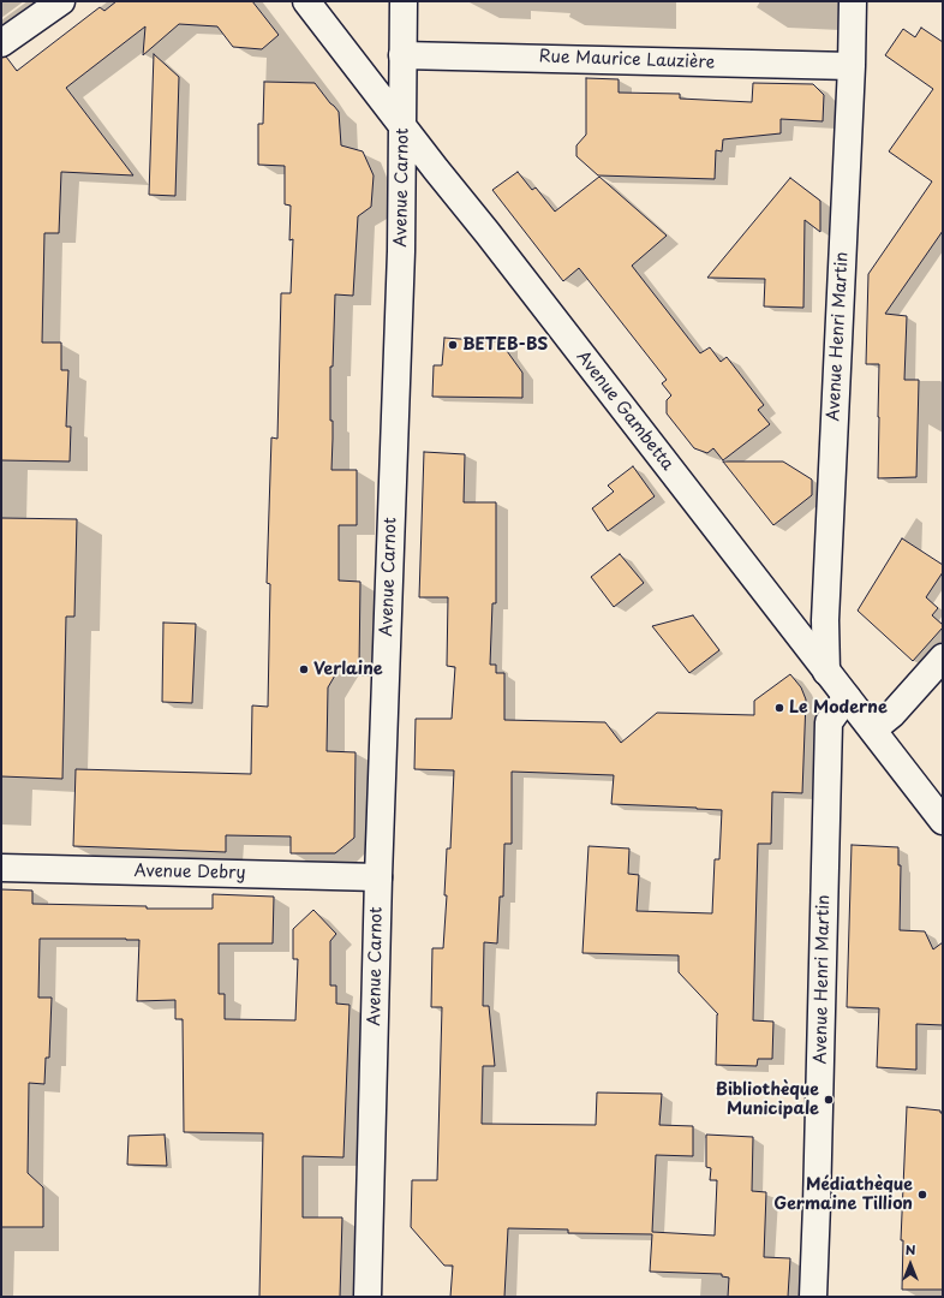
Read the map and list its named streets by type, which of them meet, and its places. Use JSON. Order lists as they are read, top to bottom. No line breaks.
{"streets":{"street":["Rue Maurice Lauzière","Avenue Carnot","Avenue Henri Martin","Avenue Gambetta","Avenue Debry"]},"crossings":[["Rue Maurice Lauzière","Avenue Carnot"],["Rue Maurice Lauzière","Avenue Henri Martin"],["Avenue Carnot","Avenue Gambetta"],["Avenue Carnot","Avenue Debry"],["Avenue Henri Martin","Avenue Gambetta"]],"places":["BETEB-BS","Verlaine","Le Moderne","Bibliothèque Municipale","Médiathèque Germaine Tillion"],"north":"top"}
